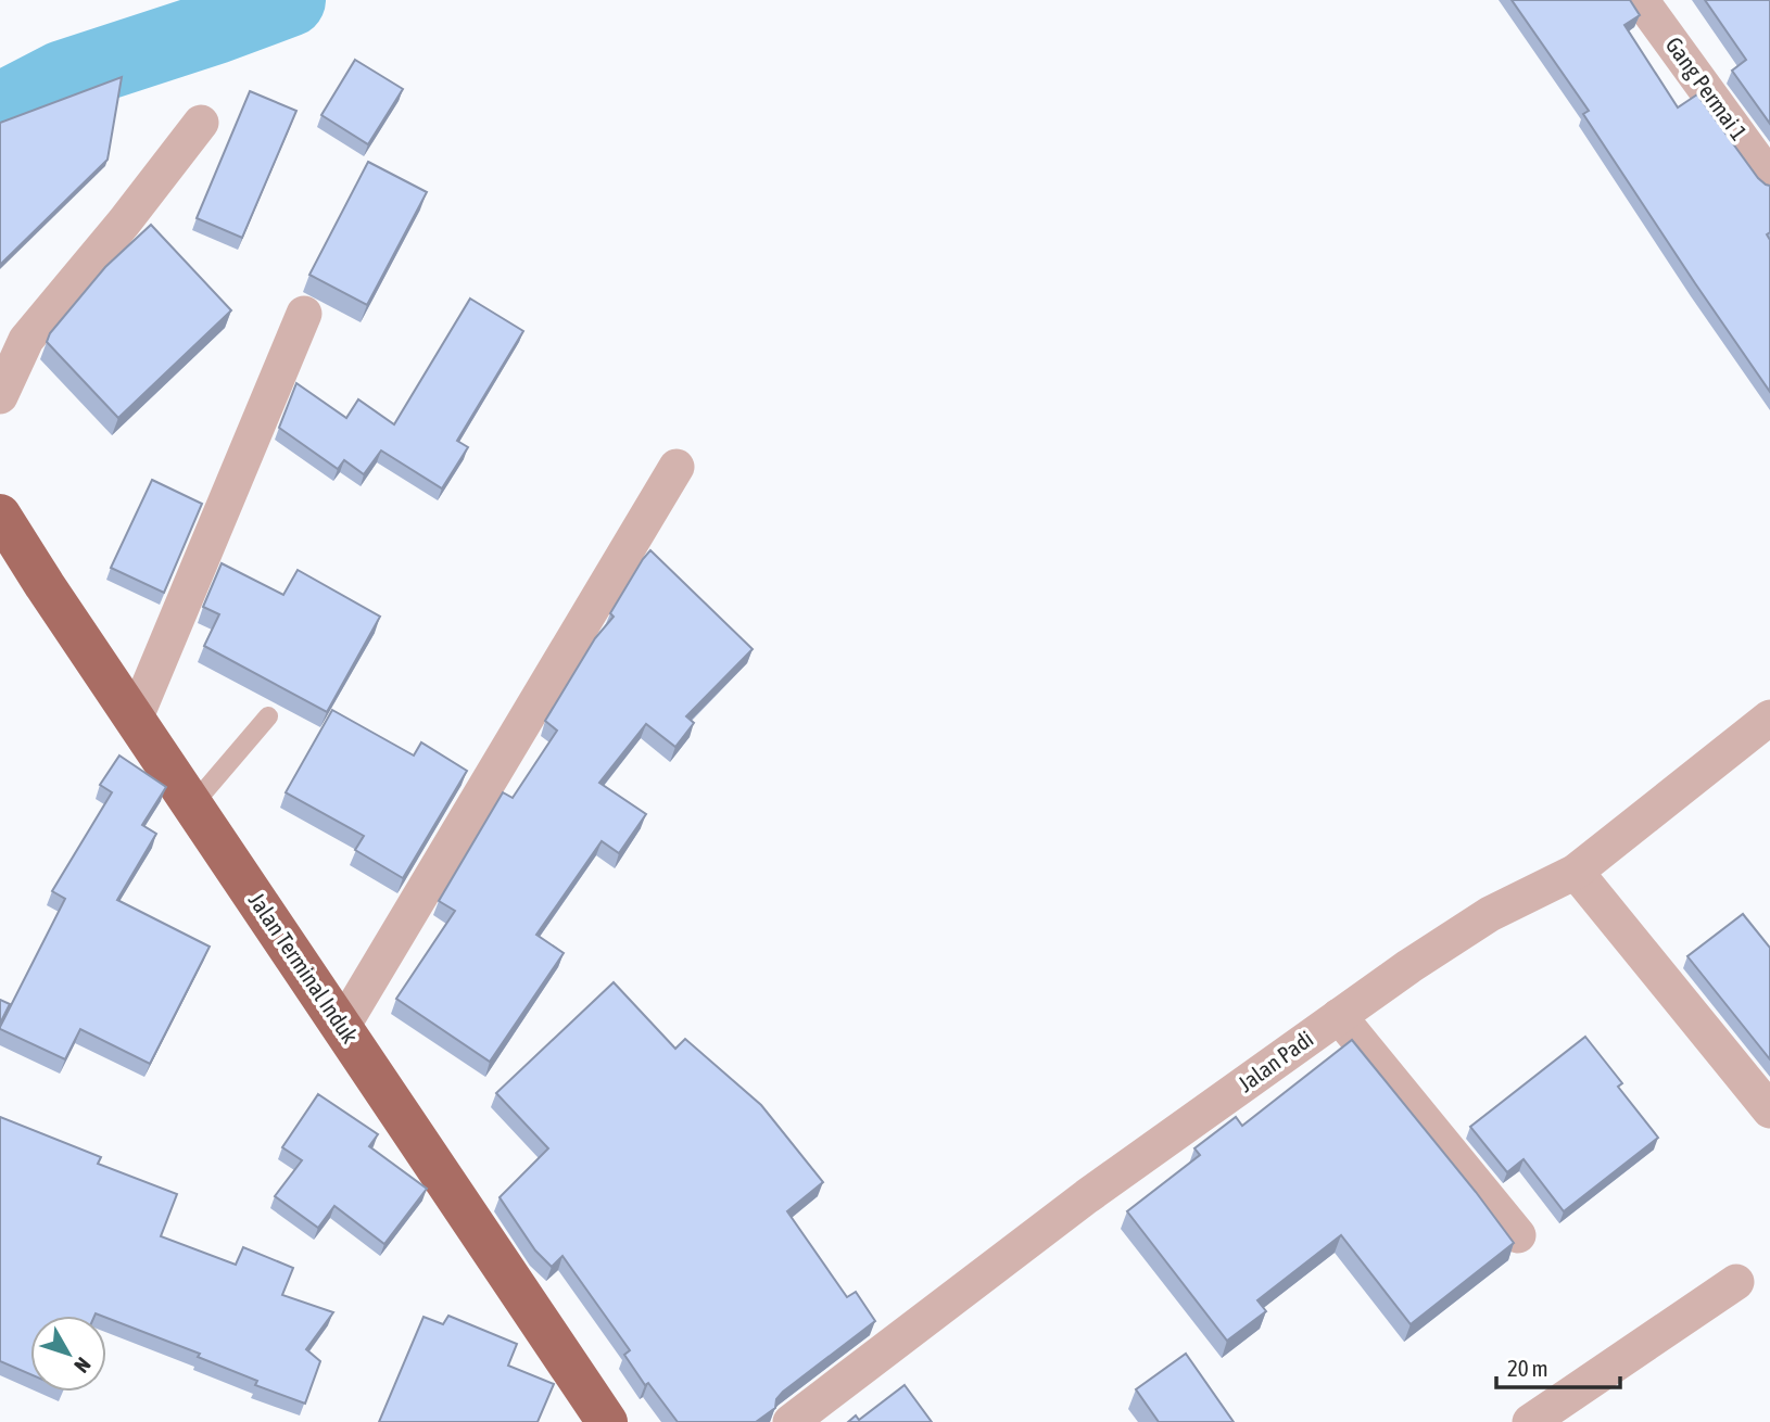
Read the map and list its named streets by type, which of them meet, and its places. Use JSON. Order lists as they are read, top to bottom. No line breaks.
{"streets":{"highway":["Jalan Terminal Induk"],"street":["Gang Permai 1","Jalan Padi"]},"scale_bar":"20 m","north":"bottom right"}
